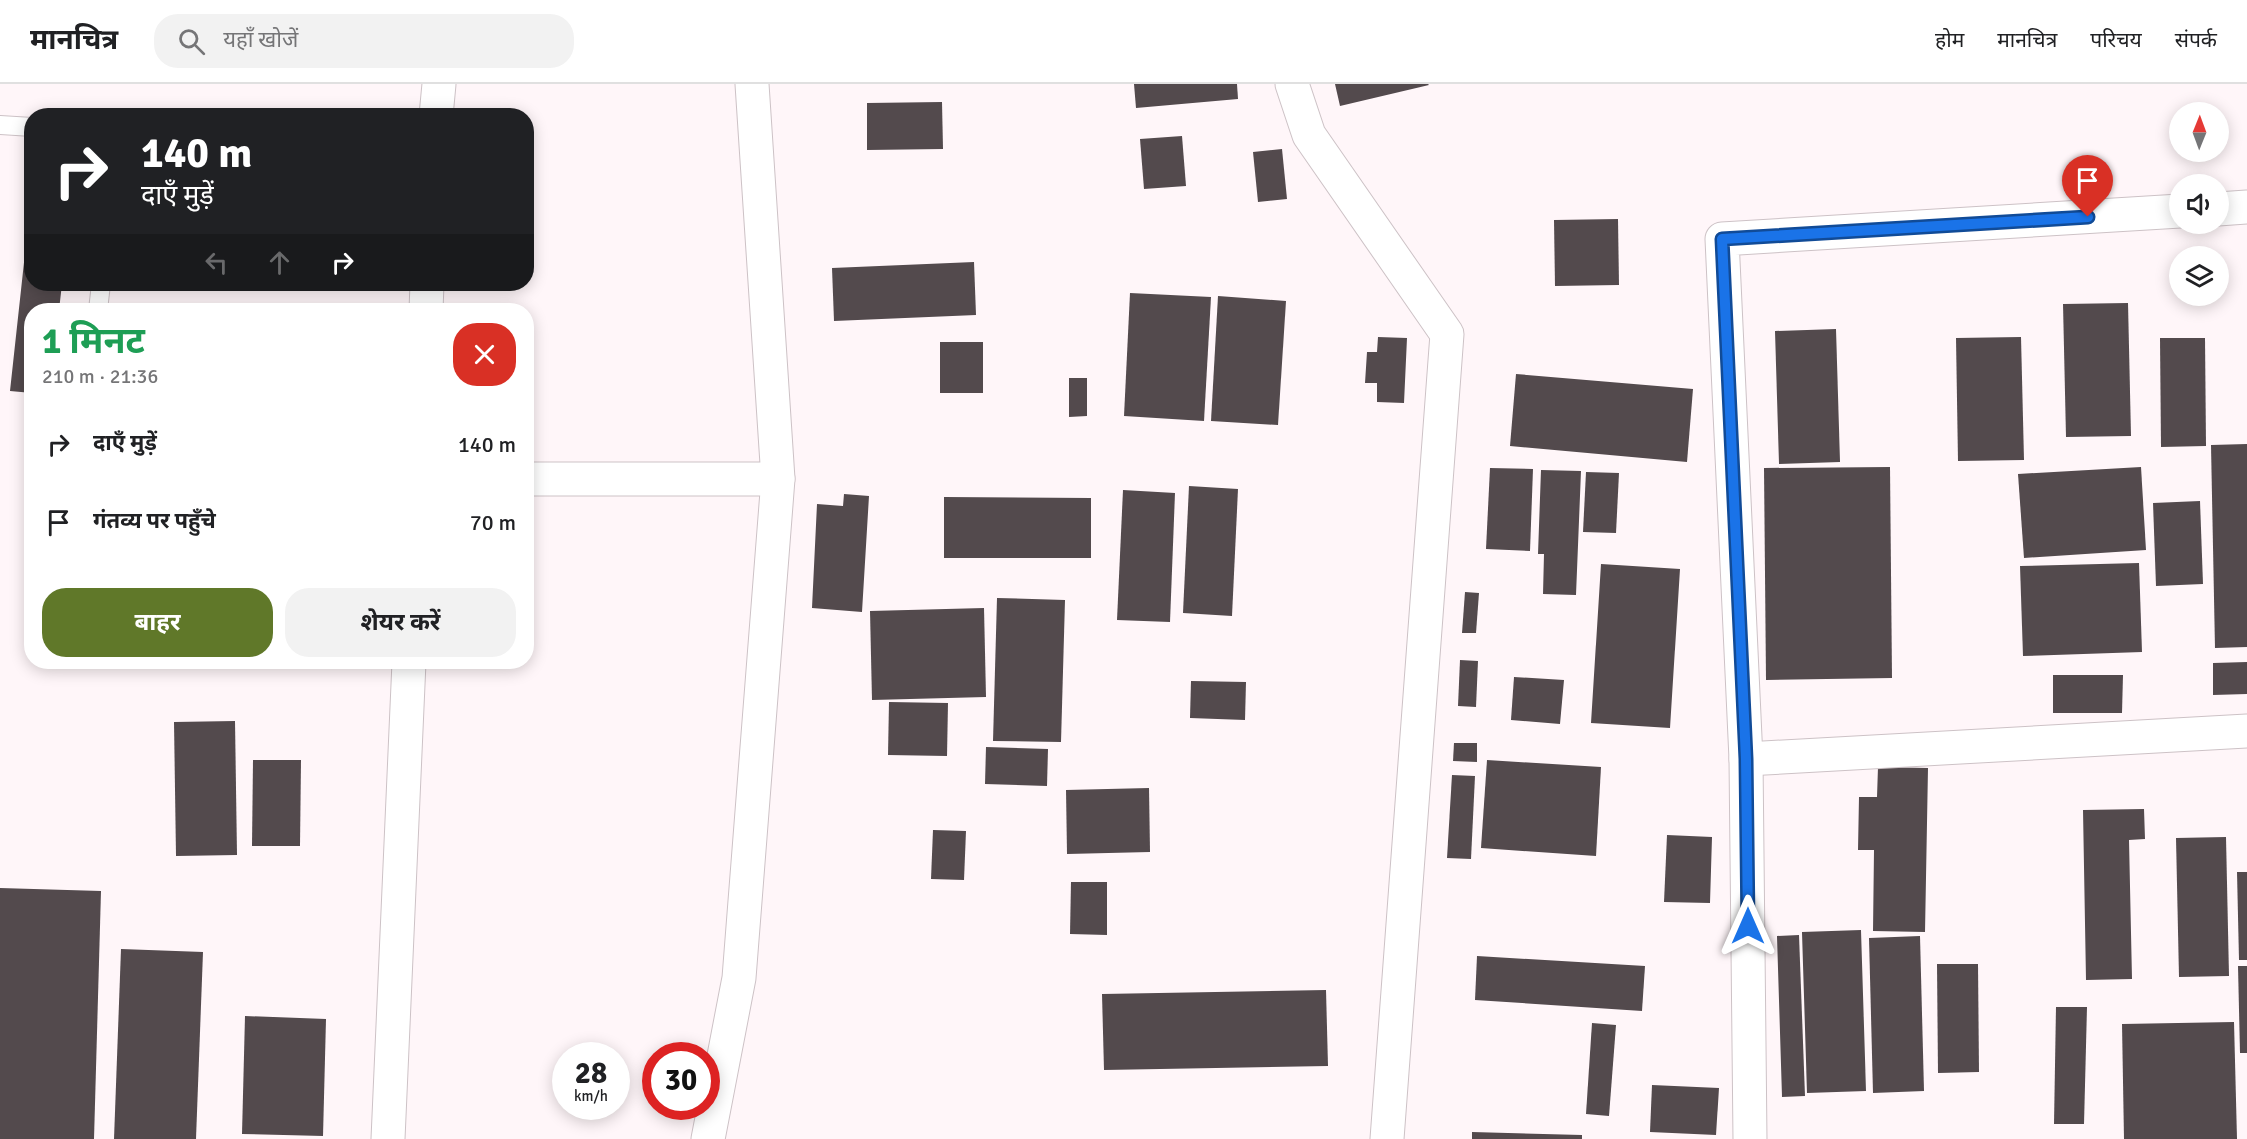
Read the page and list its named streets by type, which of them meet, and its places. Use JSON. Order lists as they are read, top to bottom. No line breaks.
{"north":"top","page":{"header":"मानचित्र","search":"यहाँ खोजें","nav":["होम","मानचित्र","परिचय","संपर्क"],"turn":["140 m","दाएँ मुड़ें"],"heading":["1 मिनट","210 m · 21:36"],"list":[{"name":"दाएँ मुड़ें","value":"140 m"},{"name":"गंतव्य पर पहुँचे","value":"70 m"}],"buttons":["बाहर","शेयर करें"],"speed":"28 km/h","limit":"30"}}
